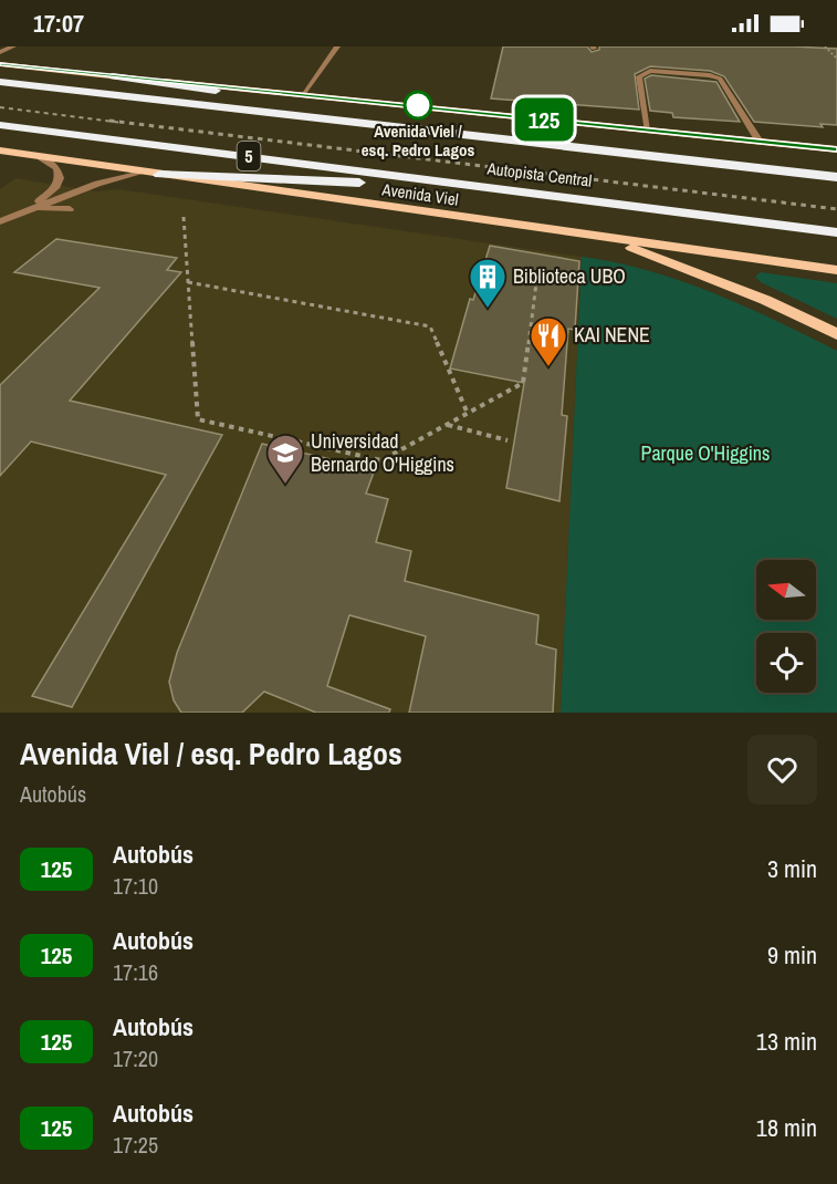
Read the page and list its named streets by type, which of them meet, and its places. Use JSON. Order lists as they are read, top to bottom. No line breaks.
{"streets":{"highway":["5","Autopista Central"],"main road":["Avenida Viel"]},"parks":["Parque O'Higgins"],"places":{"other":["Avenida Viel / esq. Pedro Lagos"],"building":["Biblioteca UBO"],"restaurant":["KAI NENE"],"school or university":["Universidad Bernardo O'Higgins"]},"lines":["bus line 125"],"north":"left","page":{"status":"17:07","on_map":"125","heading":["Avenida Viel / esq. Pedro Lagos","Autobús"],"list":[{"mark":"125","name":"Autobús","note":"17:10","value":"3 min"},{"mark":"125","name":"Autobús","note":"17:16","value":"9 min"},{"mark":"125","name":"Autobús","note":"17:20","value":"13 min"},{"mark":"125","name":"Autobús","note":"17:25","value":"18 min"}]}}
